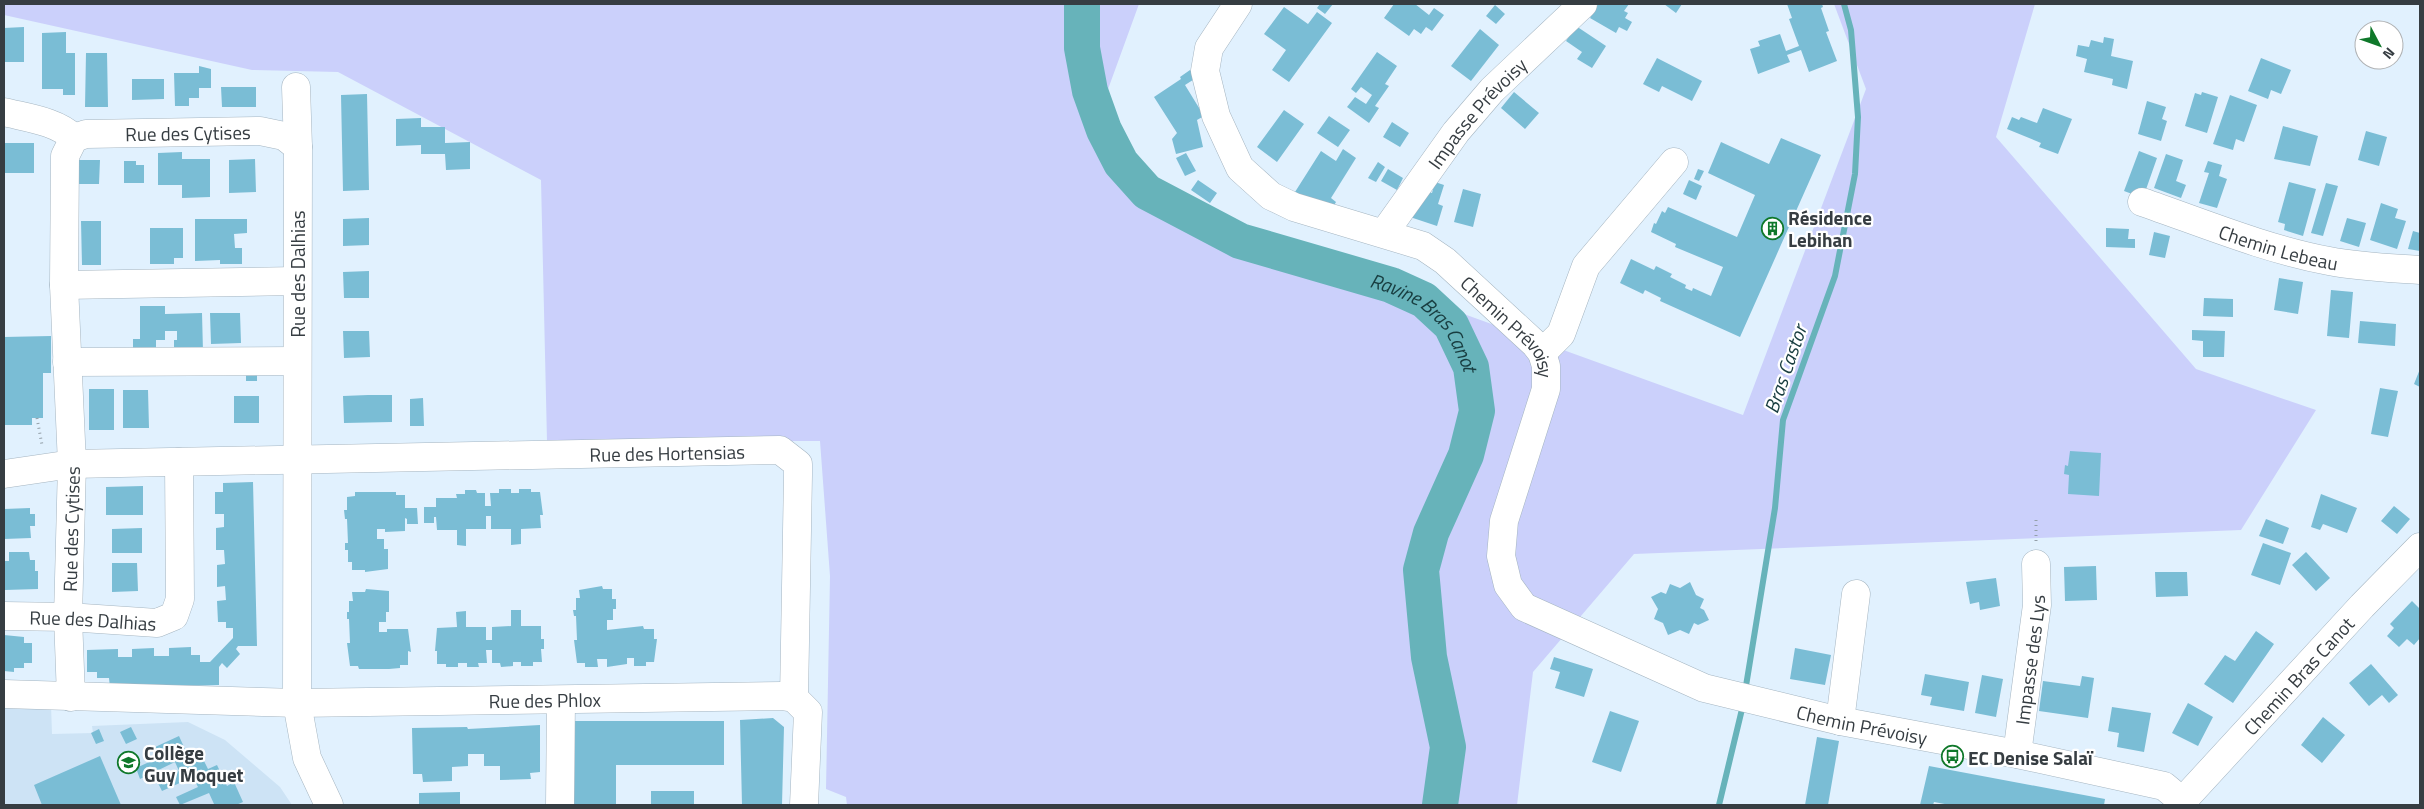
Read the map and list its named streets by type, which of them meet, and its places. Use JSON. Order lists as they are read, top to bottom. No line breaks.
{"streets":{"street":["Impasse Prévoisy","Rue des Cytises","Chemin Lebeau","Rue des Dalhias","Chemin Prévoisy","Rue des Hortensias","Impasse des Lys","Chemin Bras Canot","Rue des Phlox"]},"crossings":[["Impasse Prévoisy","Chemin Prévoisy"],["Rue des Cytises","Rue des Dalhias"],["Rue des Cytises","Rue des Phlox"],["Rue des Dalhias","Rue des Hortensias"],["Rue des Dalhias","Rue des Phlox"],["Chemin Prévoisy","Impasse des Lys"],["Chemin Prévoisy","Chemin Bras Canot"],["Rue des Hortensias","Rue des Phlox"]],"water":["Ravine Bras Canot","Bras Castor"],"places":{"building":["Résidence Lebihan"],"bus stop":["EC Denise Salaï"],"school or university":["Collège Guy Moquet"]},"north":"bottom right"}
